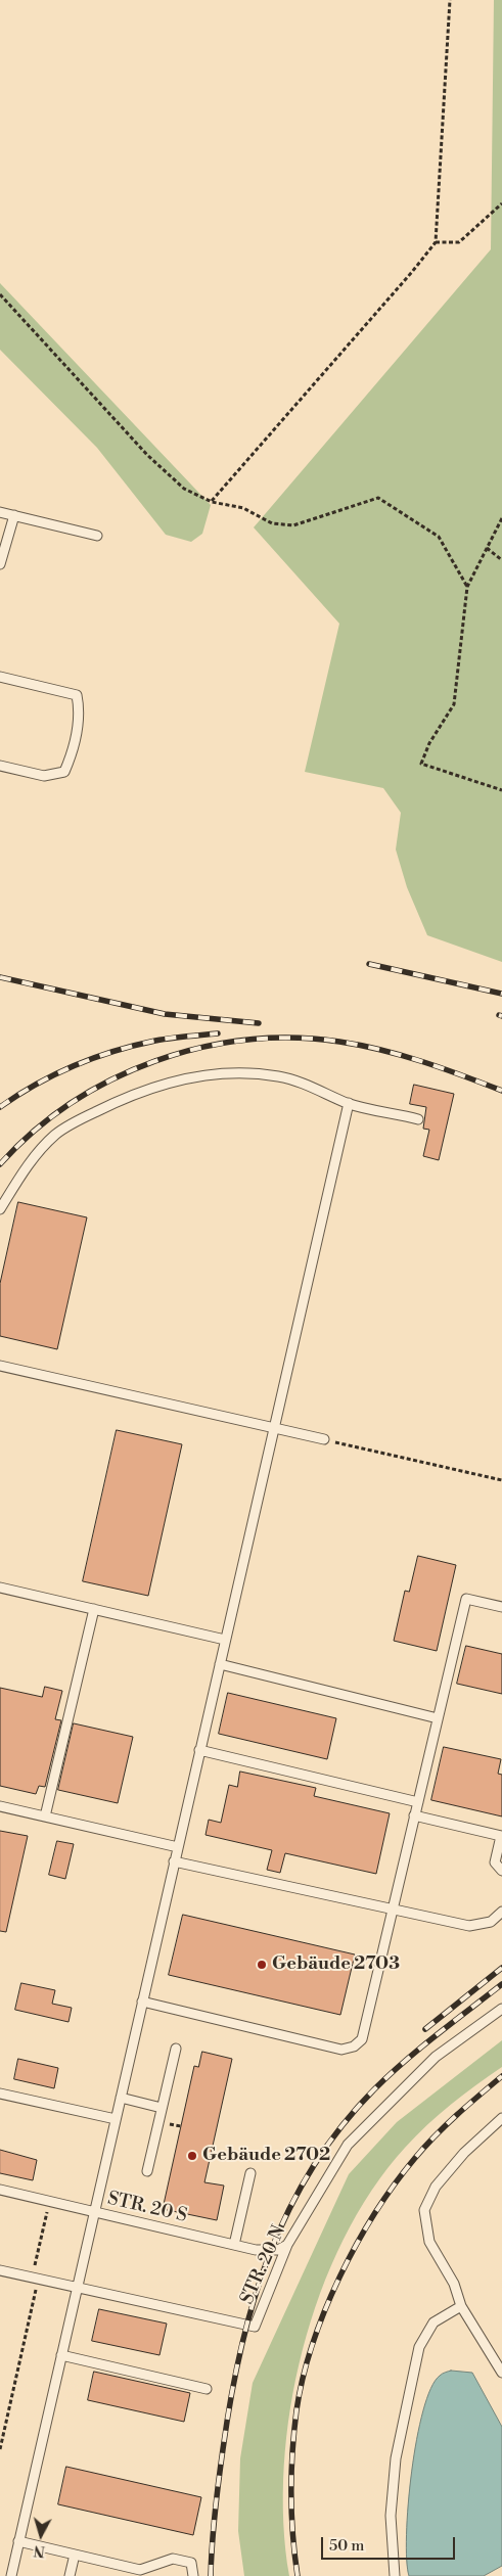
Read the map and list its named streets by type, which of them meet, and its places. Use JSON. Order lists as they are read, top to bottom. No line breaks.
{"streets":{"lane":["STR. 20 S","STR. 20 N"]},"crossings":[["STR. 20 S","STR. 20 N"]],"places":["Gebäude 2703","Gebäude 2702"],"scale_bar":"50 m","north":"bottom"}
